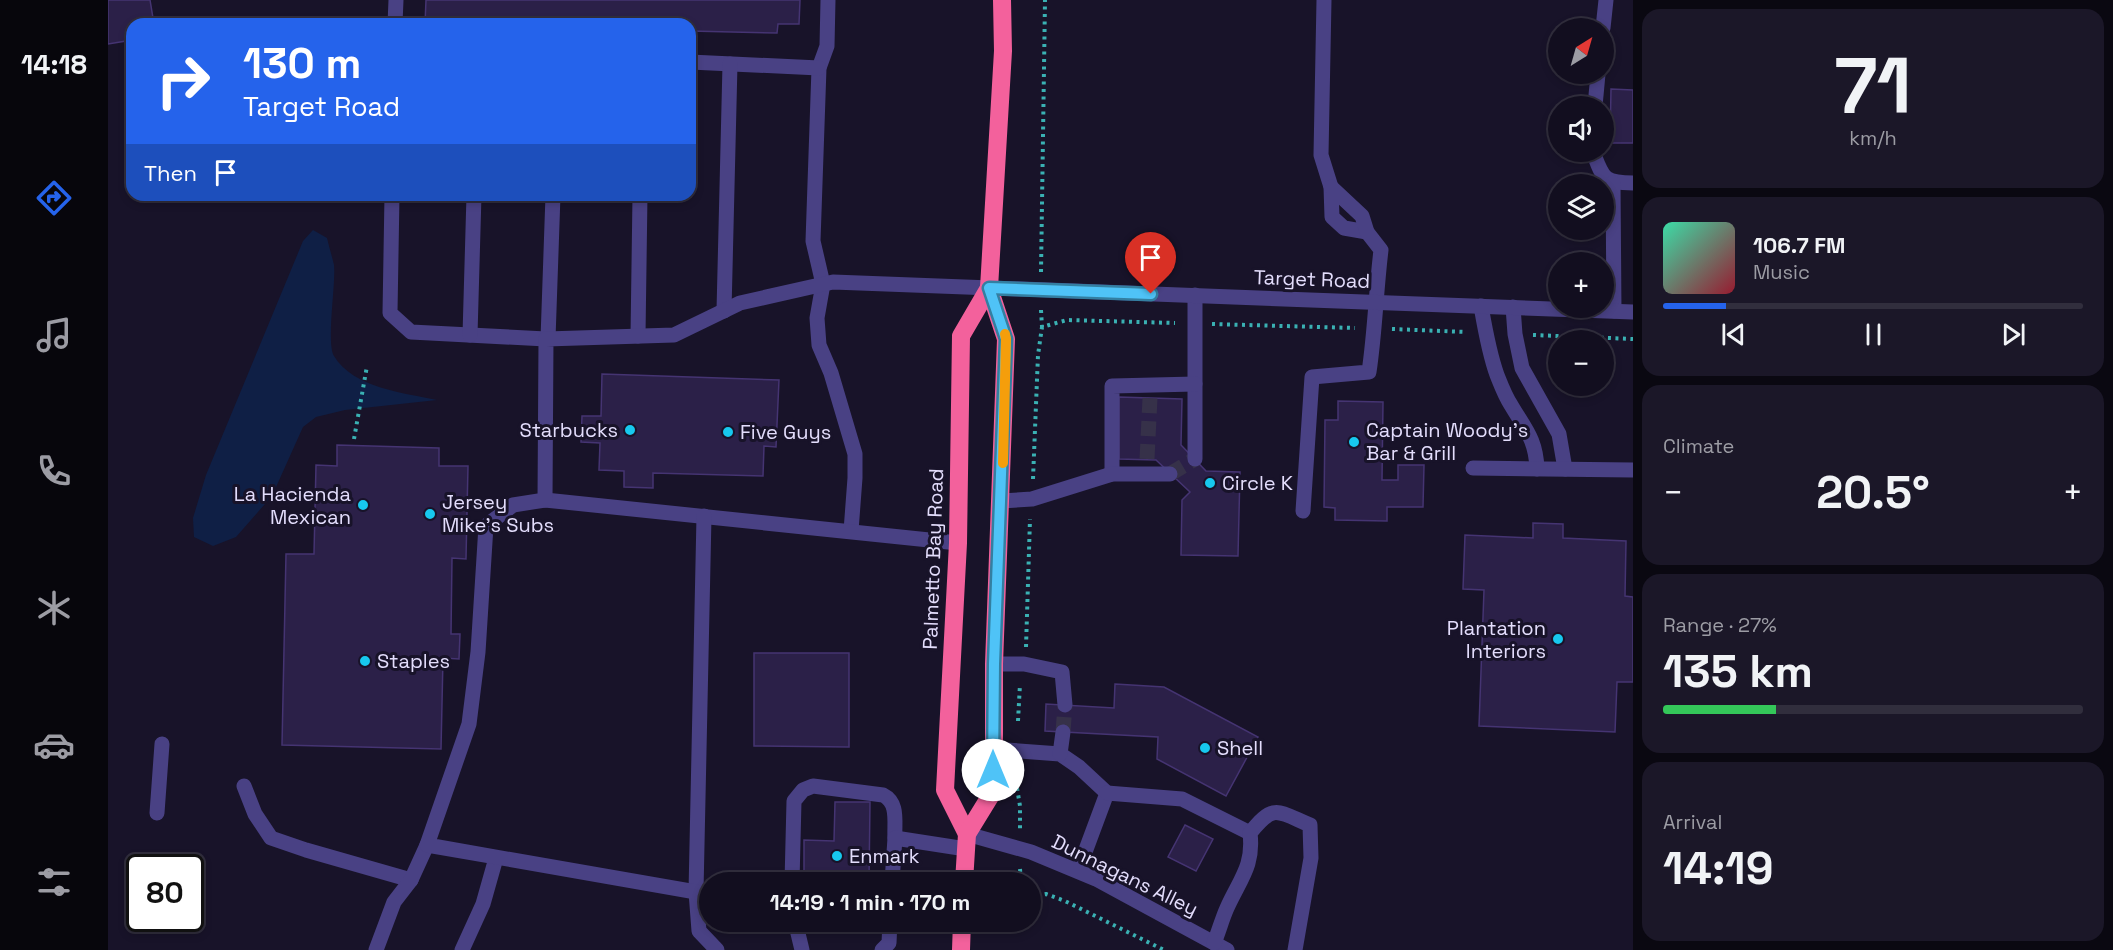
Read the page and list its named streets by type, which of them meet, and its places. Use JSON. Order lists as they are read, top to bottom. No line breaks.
{"streets":{"highway":["Palmetto Bay Road"],"street":["Target Road","Dunnagans Alley"]},"crossings":[["Target Road","Palmetto Bay Road"],["Palmetto Bay Road","Dunnagans Alley"]],"places":["Starbucks","Five Guys","Captain Woody's Bar & Grill","Circle K","La Hacienda Mexican","Jersey Mike's Subs","Plantation Interiors","Staples","Shell","Enmark"],"north":"top right","page":{"tabs":"14:18","tile":[["71","km/h"],"Climate",["Range · 27%","135 km"],["Arrival","14:19"]],"map_buttons":["+","−"],"turn":["130 m","Target Road"],"then":"Then","song":["106.7 FM","Music"],"heat":["−","20.5°","+"],"limit":"80","trip":"14:19 · 1 min · 170 m"}}
